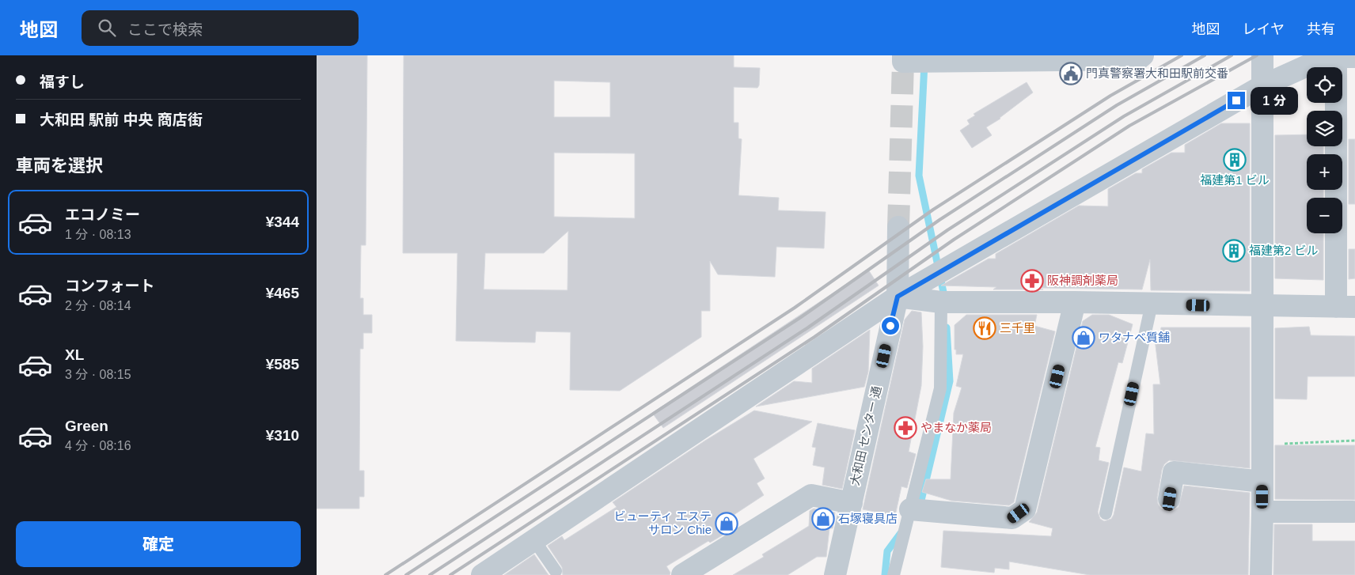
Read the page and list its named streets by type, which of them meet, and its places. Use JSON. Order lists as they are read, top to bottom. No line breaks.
{"streets":{"street":["大和田 センター 通"]},"places":{"public building":["門真警察署大和田駅前交番"],"building":["福建第1 ビル","福建第2 ビル"],"pharmacy":["阪神調剤薬局","やまなか薬局"],"restaurant":["三千里"],"shop":["ワタナベ質舗","石塚寝具店","ビューティ エステ サロン Chie"]},"page":{"header":"地図","search":"ここで検索","nav":["地図","レイヤ","共有"],"banner":["福すし","大和田 駅前 中央 商店街"],"map_buttons":["+","−"],"bubble":"1 分","heading":"車両を選択","list":[{"name":"エコノミー","note":"1 分 · 08:13","value":"¥344"},{"name":"コンフォート","note":"2 分 · 08:14","value":"¥465"},{"name":"XL","note":"3 分 · 08:15","value":"¥585"},{"name":"Green","note":"4 分 · 08:16","value":"¥310"}],"buttons":"確定"}}
